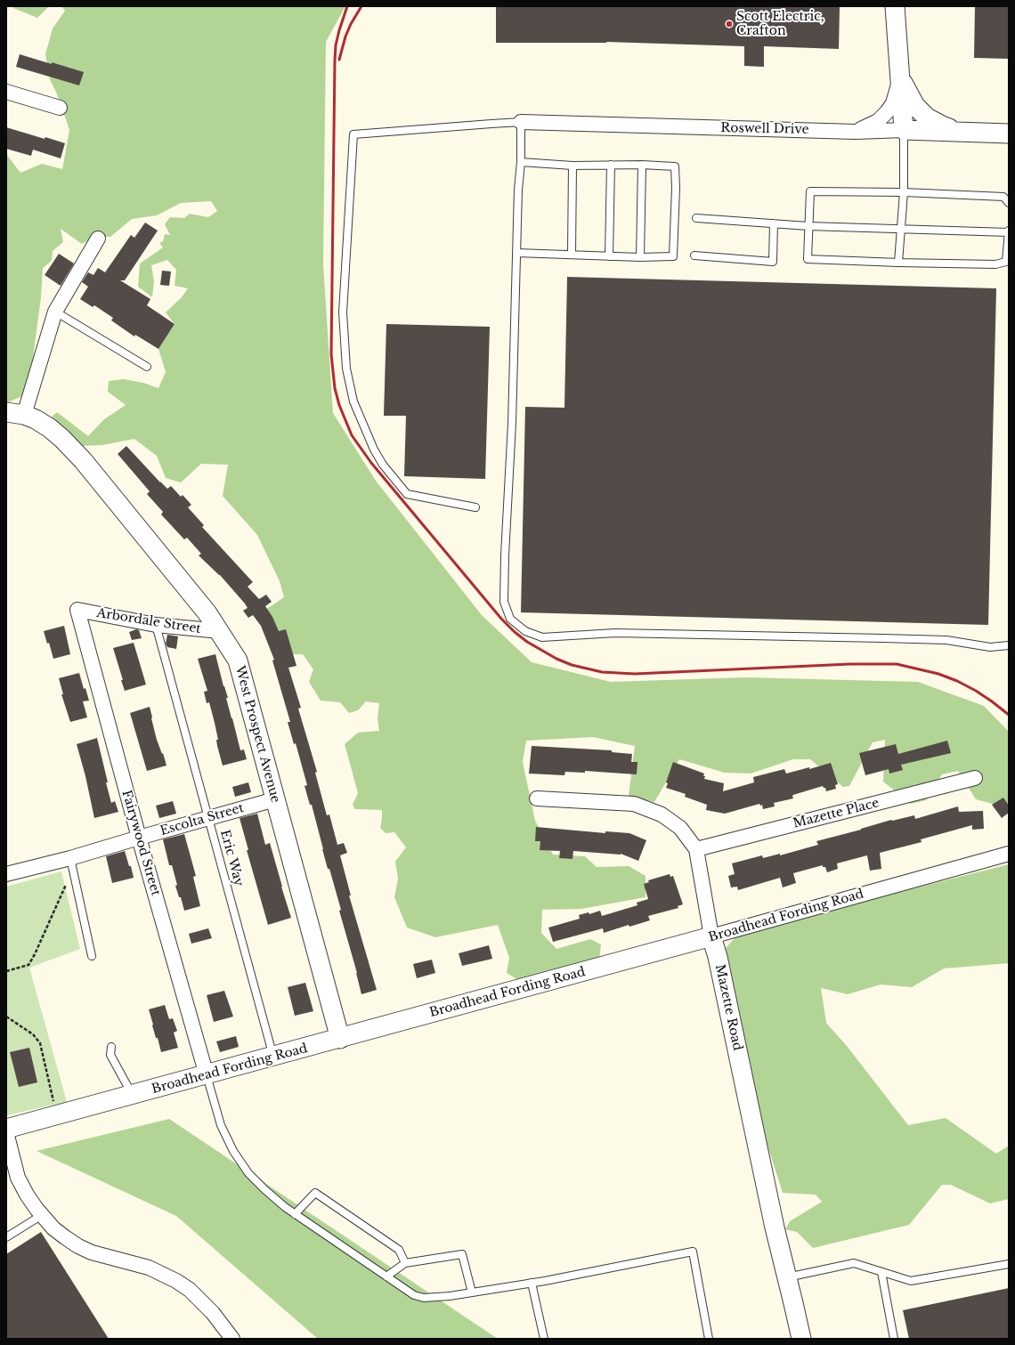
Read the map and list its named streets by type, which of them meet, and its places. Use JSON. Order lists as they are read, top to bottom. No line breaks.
{"streets":{"street":["Roswell Drive","Arbordale Street","West Prospect Avenue","Mazette Place","Escolta Street","Fairywood Street","Broadhead Fording Road","Mazette Road"],"lane":["Eric Way"]},"crossings":[["Arbordale Street","West Prospect Avenue"],["Arbordale Street","Fairywood Street"],["Arbordale Street","Eric Way"],["West Prospect Avenue","Escolta Street"],["West Prospect Avenue","Broadhead Fording Road"],["Mazette Place","Mazette Road"],["Escolta Street","Fairywood Street"],["Escolta Street","Eric Way"],["Fairywood Street","Broadhead Fording Road"],["Eric Way","Broadhead Fording Road"],["Broadhead Fording Road","Mazette Road"]],"places":["Scott Electric, Crafton"]}
